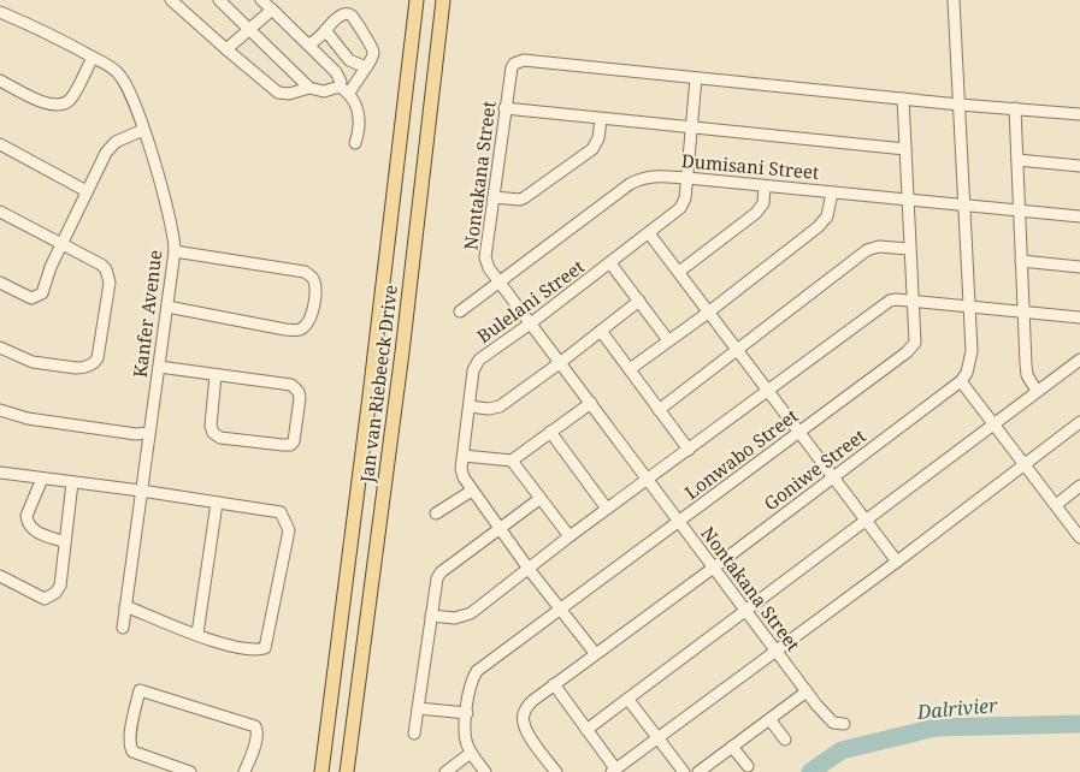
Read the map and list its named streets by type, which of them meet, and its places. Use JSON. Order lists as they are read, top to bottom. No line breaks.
{"streets":{"main road":["Jan van Riebeeck Drive"],"street":["Dumisani Street","Nontakana Street","Bulelani Street","Kanfer Avenue","Lonwabo Street","Goniwe Street"]},"crossings":[["Dumisani Street","Nontakana Street"],["Dumisani Street","Bulelani Street"],["Dumisani Street","Lonwabo Street"],["Nontakana Street","Bulelani Street"],["Nontakana Street","Lonwabo Street"],["Nontakana Street","Goniwe Street"],["Bulelani Street","Lonwabo Street"],["Bulelani Street","Goniwe Street"]],"water":["Dalrivier"]}
